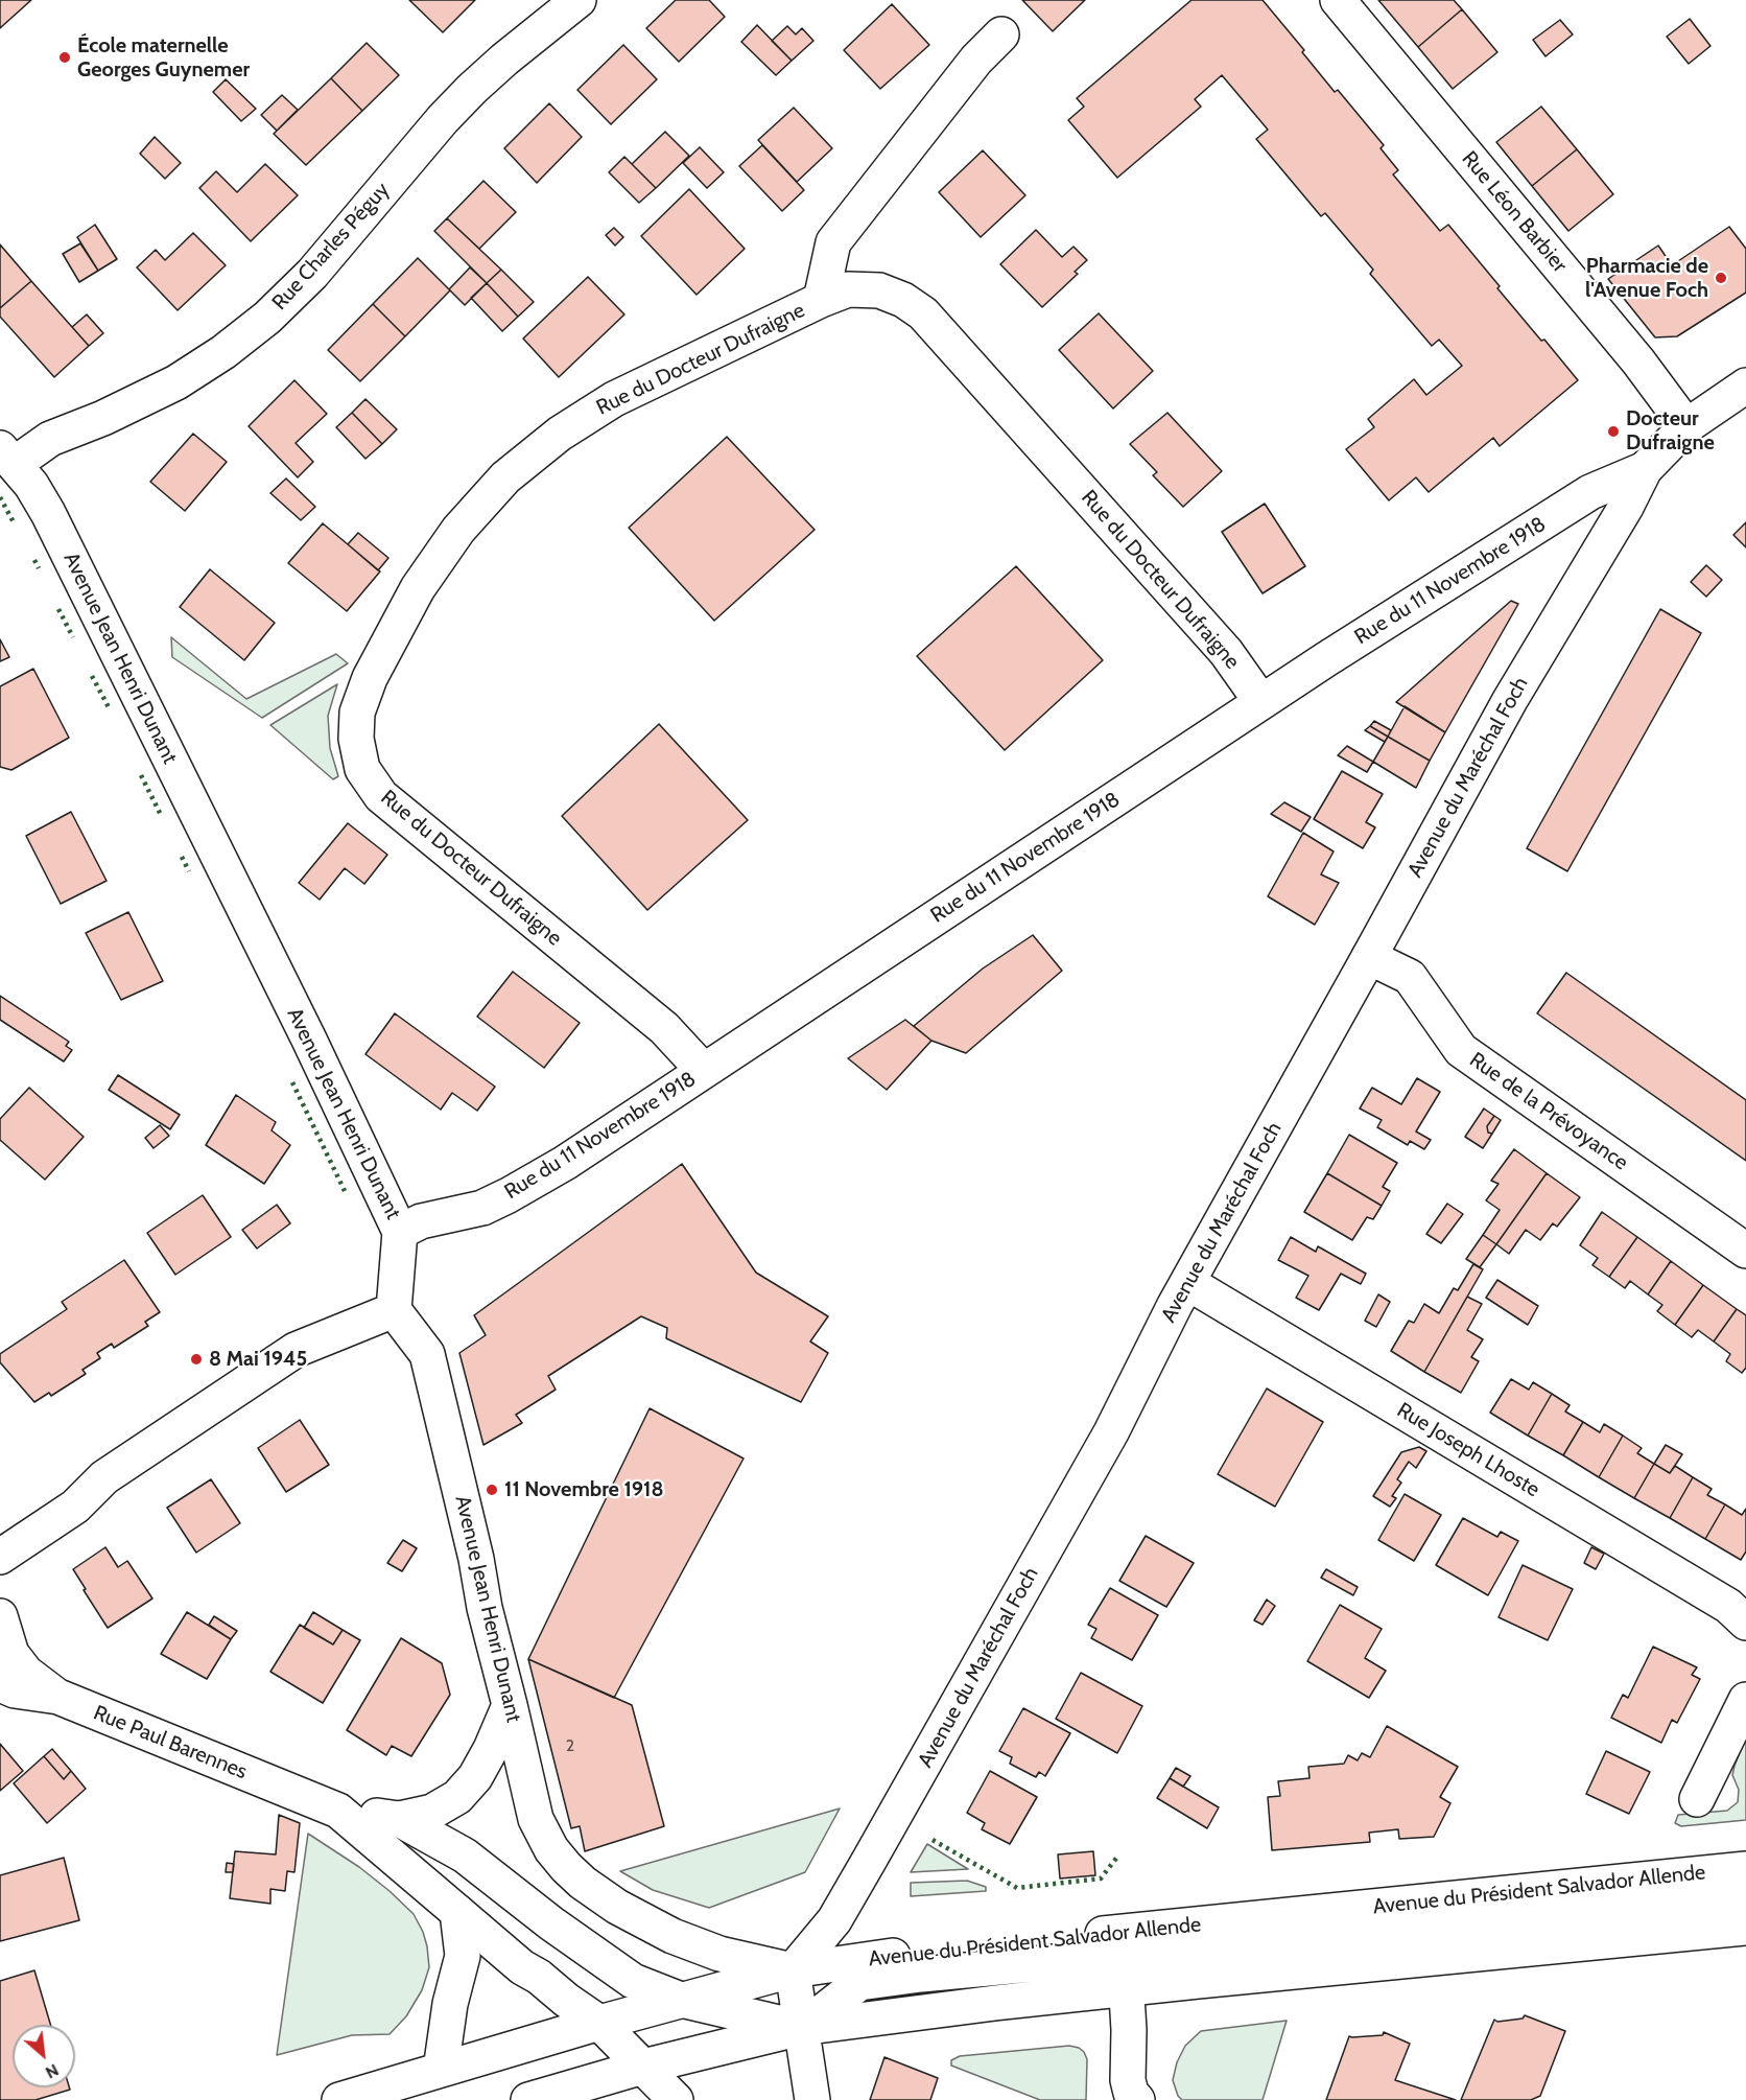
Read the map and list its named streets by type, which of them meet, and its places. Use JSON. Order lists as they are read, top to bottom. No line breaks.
{"streets":{"street":["Rue Léon Barbier","Rue Charles Péguy","Rue du Docteur Dufraigne","Rue du 11 Novembre 1918","Avenue Jean Henri Dunant","Avenue du Maréchal Foch","Rue de la Prévoyance","Rue Joseph Lhoste","Rue Paul Barennes","Avenue du Président Salvador Allende"]},"crossings":[["Rue Léon Barbier","Avenue du Maréchal Foch"],["Rue Charles Péguy","Avenue Jean Henri Dunant"],["Rue du Docteur Dufraigne","Rue du 11 Novembre 1918"],["Rue du 11 Novembre 1918","Avenue Jean Henri Dunant"],["Rue du 11 Novembre 1918","Avenue du Maréchal Foch"],["Avenue Jean Henri Dunant","Avenue du Maréchal Foch"],["Avenue Jean Henri Dunant","Avenue du Président Salvador Allende"],["Avenue du Maréchal Foch","Rue de la Prévoyance"],["Avenue du Maréchal Foch","Rue Joseph Lhoste"],["Avenue du Maréchal Foch","Avenue du Président Salvador Allende"],["Rue Paul Barennes","Avenue du Président Salvador Allende"]],"places":["École maternelle Georges Guynemer","Pharmacie de l'Avenue Foch","Docteur Dufraigne","8 Mai 1945","11 Novembre 1918"],"house_numbers":["2"],"north":"bottom right"}
